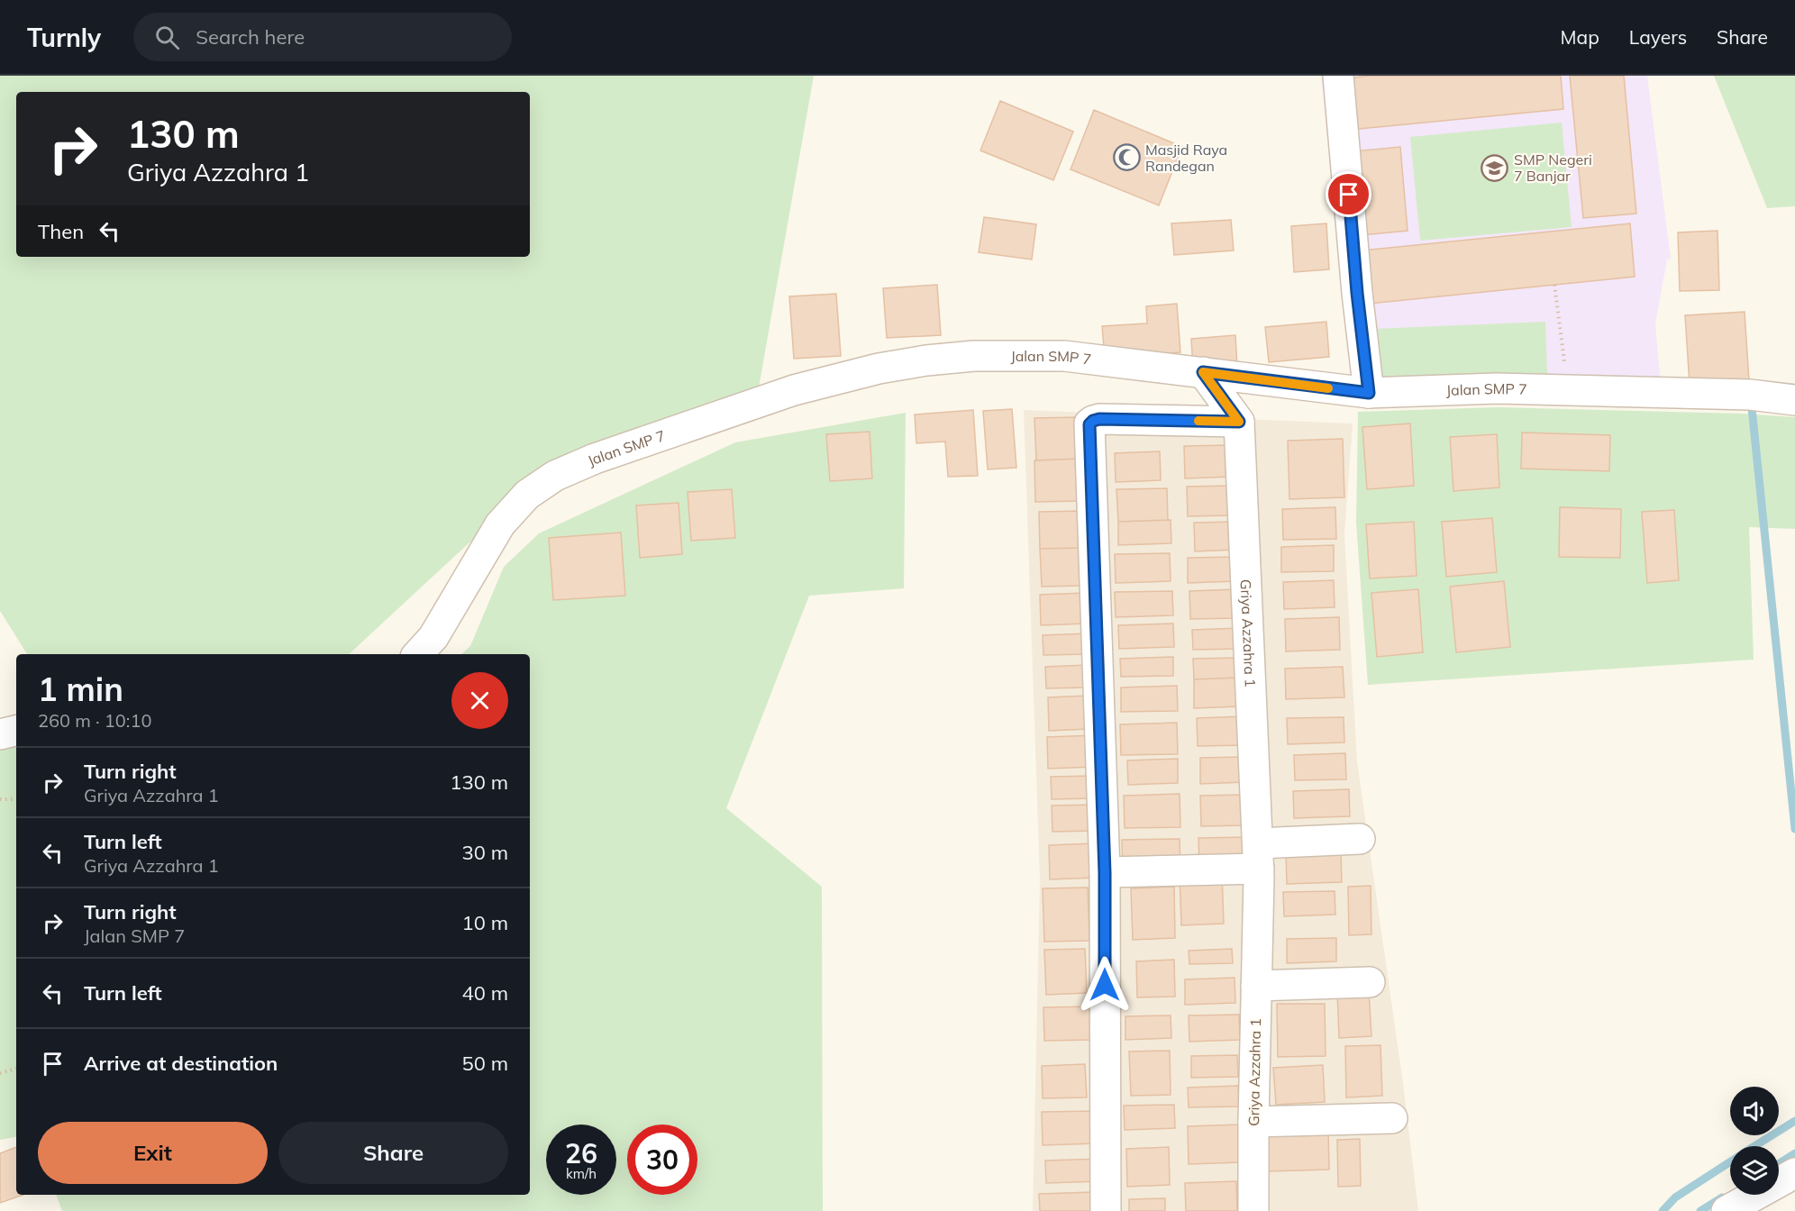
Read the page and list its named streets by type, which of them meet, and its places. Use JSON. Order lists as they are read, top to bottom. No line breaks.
{"streets":{"street":["Jalan SMP 7","Griya Azzahra 1"]},"places":{"mosque":["Masjid Raya Randegan"],"school or university":["SMP Negeri 7 Banjar"]},"page":{"header":"Turnly","search":"Search here","nav":["Map","Layers","Share"],"turn":["130 m","Griya Azzahra 1"],"then":"Then","heading":["1 min","260 m · 10:10"],"list":[{"name":"Turn right","note":"Griya Azzahra 1","value":"130 m"},{"name":"Turn left","note":"Griya Azzahra 1","value":"30 m"},{"name":"Turn right","note":"Jalan SMP 7","value":"10 m"},{"name":"Turn left","value":"40 m"},{"name":"Arrive at destination","value":"50 m"}],"buttons":["Exit","Share"],"speed":"26 km/h","limit":"30"}}
